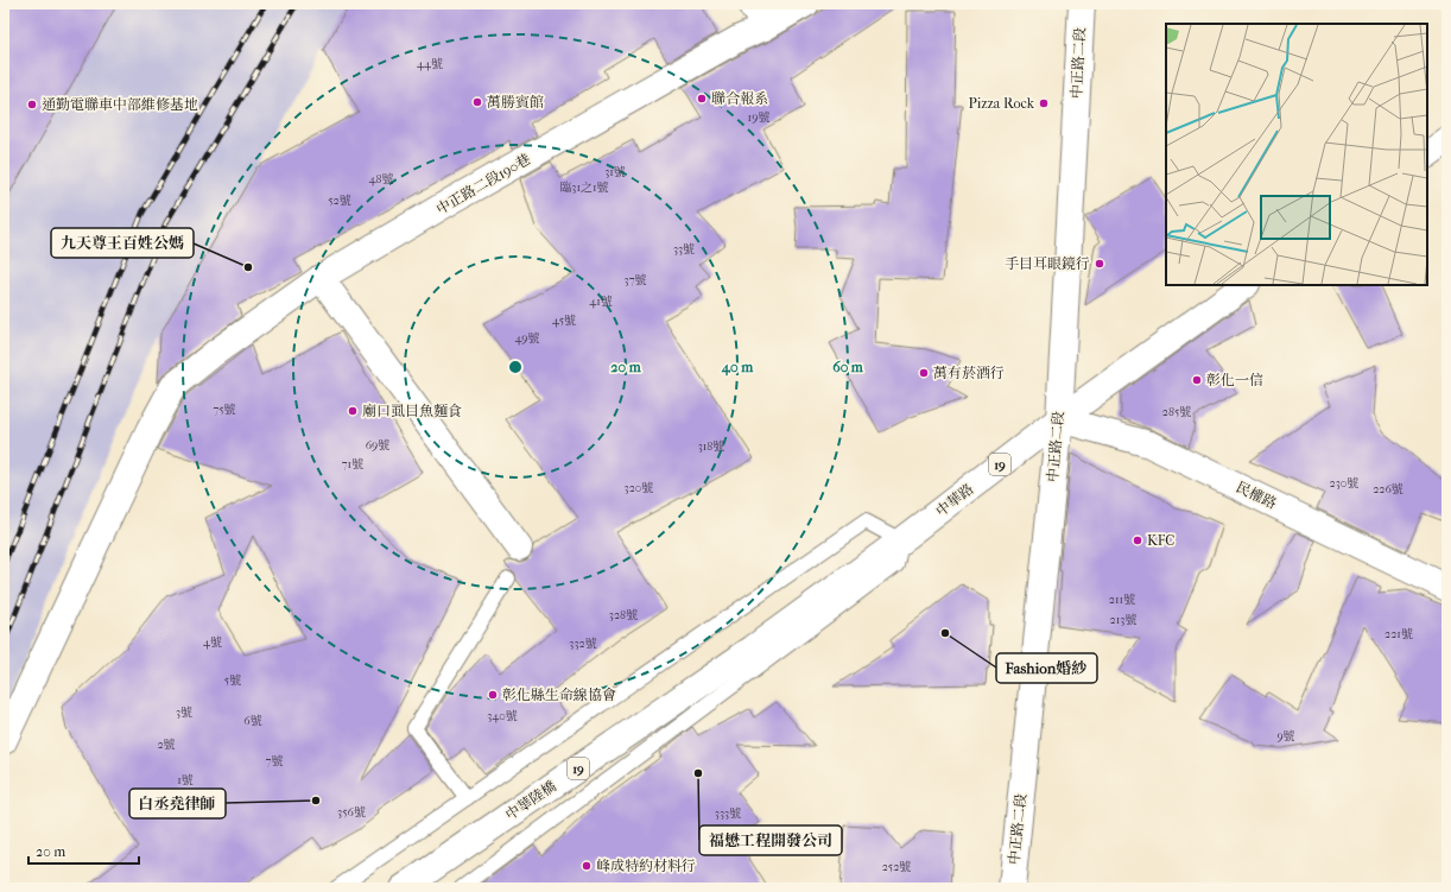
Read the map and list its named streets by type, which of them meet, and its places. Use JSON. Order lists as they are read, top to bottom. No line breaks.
{"streets":{"street":["中正路二段","中正路二段190巷","19","民權路","中華路","中華陸橋"]},"crossings":[["中正路二段","民權路"],["中正路二段","中華路"],["民權路","中華路"],["中華路","中華陸橋"]],"places":["聯合報系","萬勝賓館","Pizza Rock","通勤電聯車中部維修基地","手目耳眼鏡行","九天尊王百姓公媽","萬有菸酒行","彰化一信","廟口虱目魚麵食","KFC","Fashion婚紗","彰化縣生命線協會","福懋工程開發公司","白丞堯律師","峰成特約材料行"],"house_numbers":["44號","19號","31號","48號","臨31之1號","52號","33號","37號","41號","45號","49號","75號","285號","69號","318號","71號","230號","320號","226號","211號","328號","213號","221號","4號","332號","5號","3號","340號","6號","9號","2號","7號","1號","356號","333號","252號"],"scale_bar":"20 m","rings":["20 m","40 m","60 m"]}
